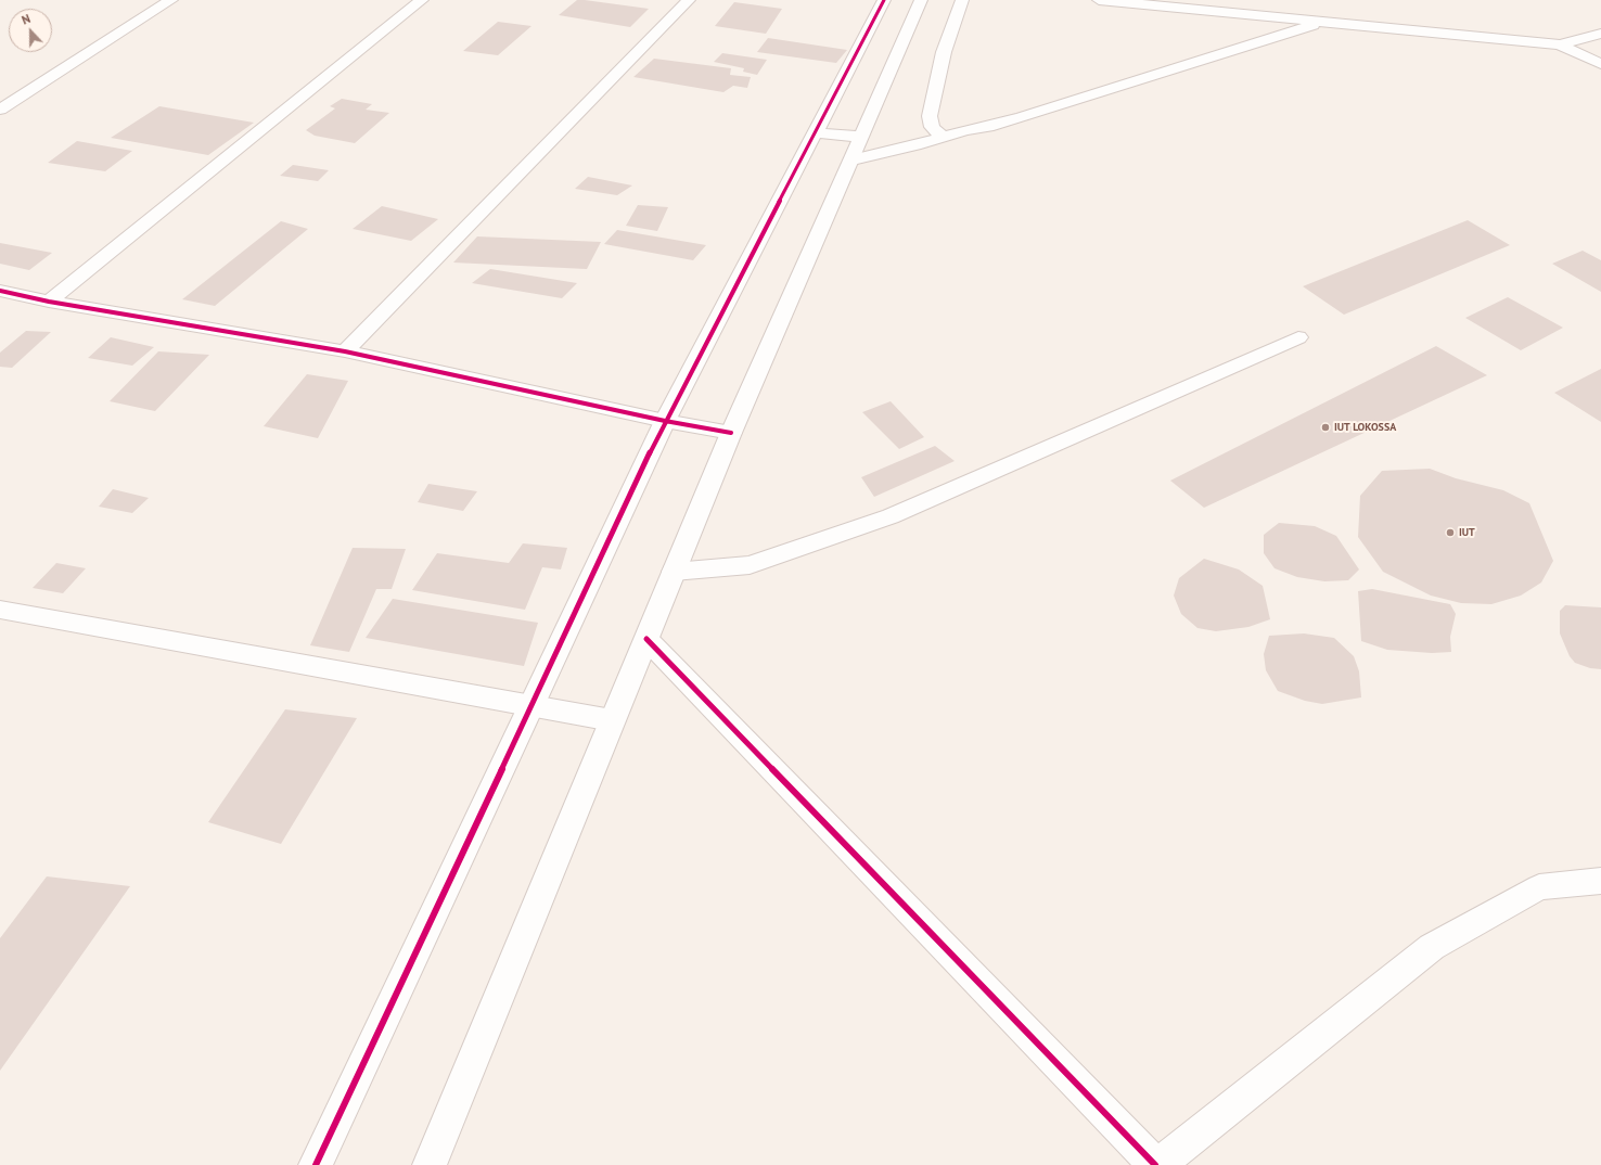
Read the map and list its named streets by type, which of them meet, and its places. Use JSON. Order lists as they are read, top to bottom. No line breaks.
{"places":["IUT LOKOSSA","IUT"],"north":"top"}
